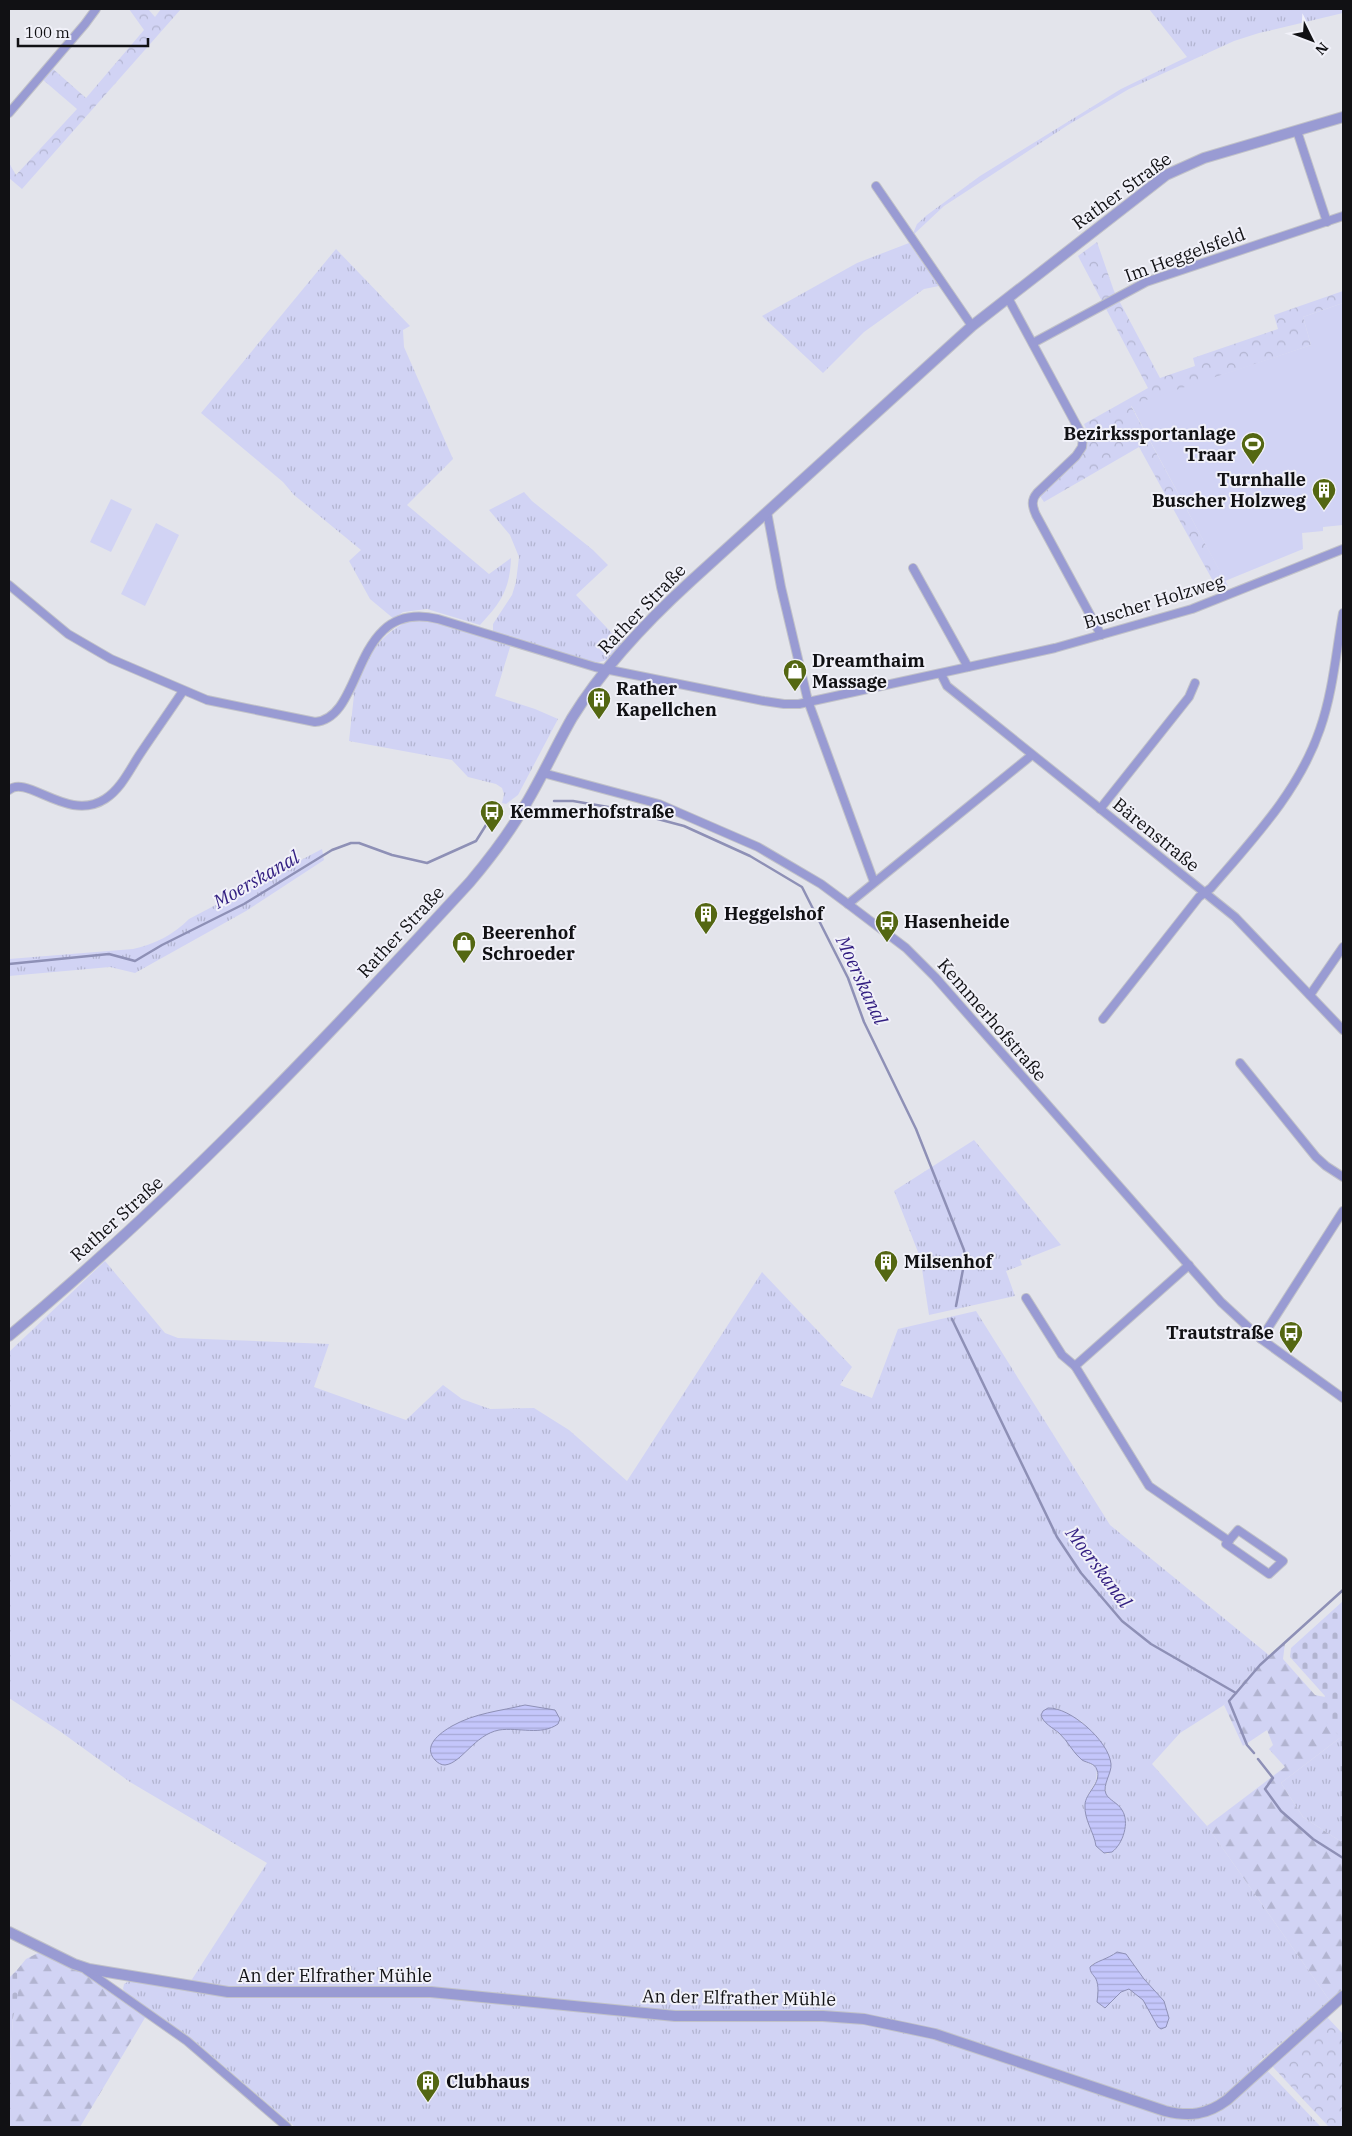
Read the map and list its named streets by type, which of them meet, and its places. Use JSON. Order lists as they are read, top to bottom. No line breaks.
{"streets":{"street":["Rather Straße","Im Heggelsfeld","Buscher Holzweg","Bärenstraße","Kemmerhofstraße","An der Elfrather Mühle"]},"crossings":[["Rather Straße","Buscher Holzweg"],["Rather Straße","Kemmerhofstraße"],["Buscher Holzweg","Bärenstraße"]],"water":["Moerskanal"],"places":{"sports":["Bezirkssportanlage Traar"],"building":["Turnhalle Buscher Holzweg","Rather Kapellchen","Heggelshof","Milsenhof","Clubhaus"],"shop":["Dreamthaim Massage","Beerenhof Schroeder"],"bus stop":["Kemmerhofstraße","Hasenheide","Trautstraße"]},"scale_bar":"100 m","north":"bottom right"}
